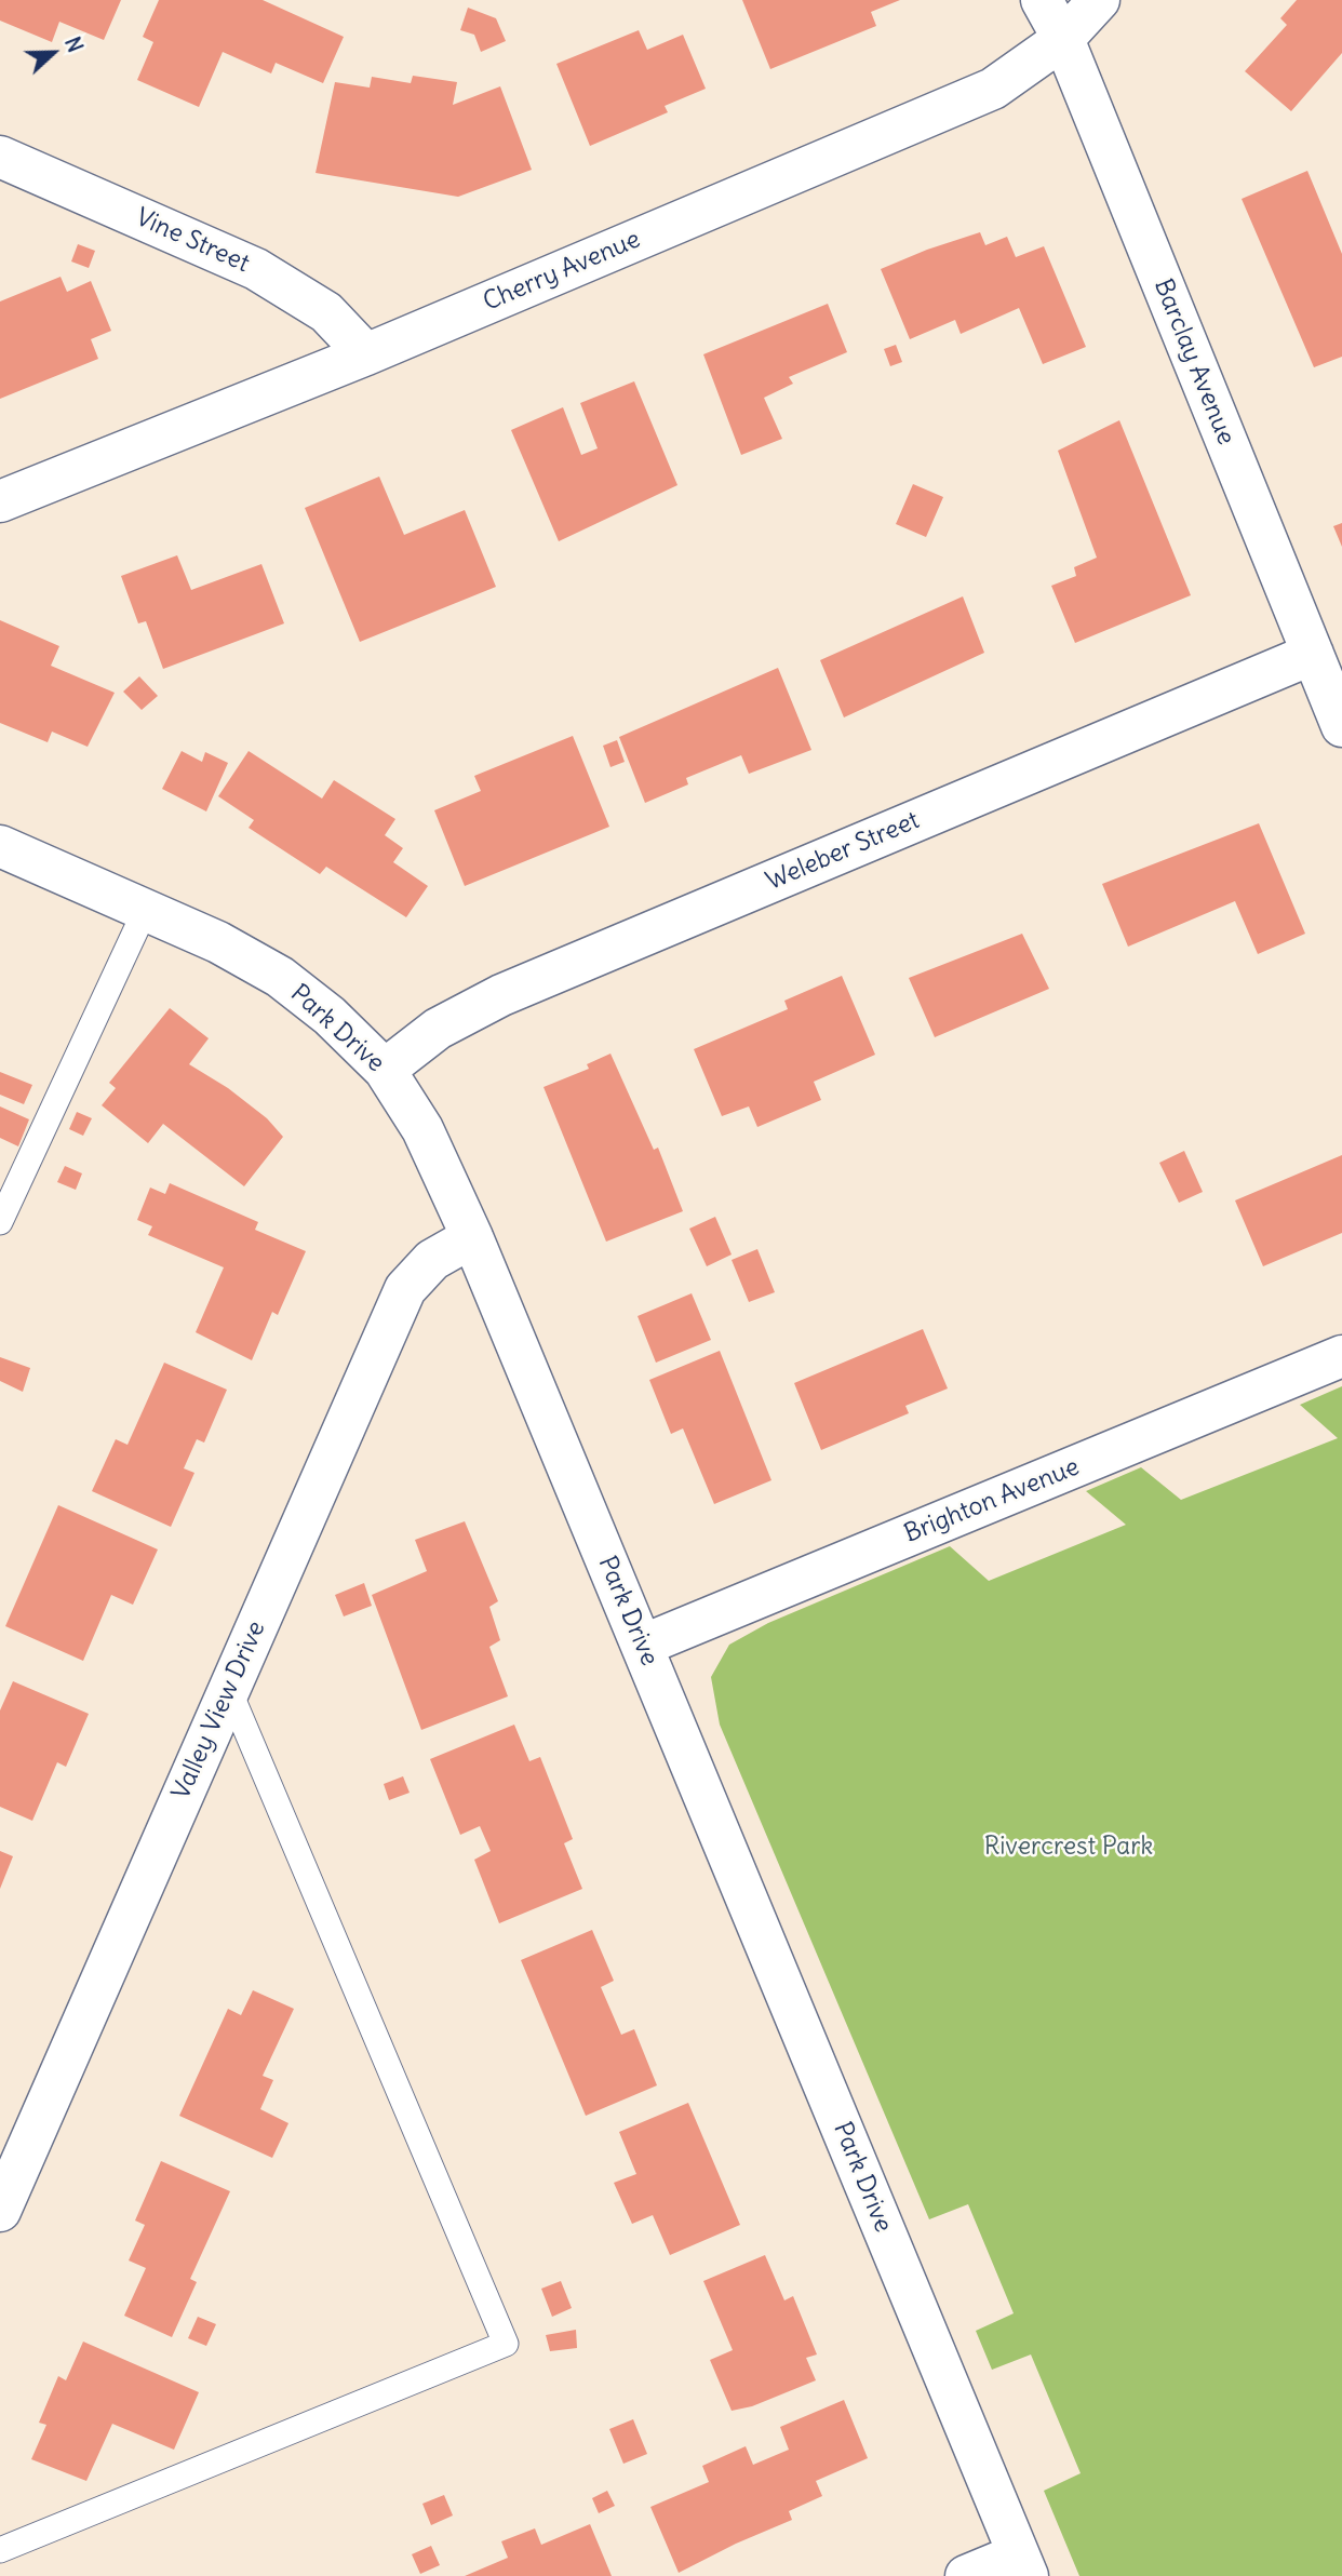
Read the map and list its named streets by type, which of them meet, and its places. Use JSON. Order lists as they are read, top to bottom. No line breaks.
{"streets":{"street":["Vine Street","Cherry Avenue","Barclay Avenue","Weleber Street","Park Drive","Brighton Avenue","Valley View Drive"]},"crossings":[["Vine Street","Cherry Avenue"],["Cherry Avenue","Barclay Avenue"],["Barclay Avenue","Weleber Street"],["Weleber Street","Park Drive"],["Park Drive","Brighton Avenue"],["Park Drive","Valley View Drive"]],"parks":["Rivercrest Park"],"north":"right"}
